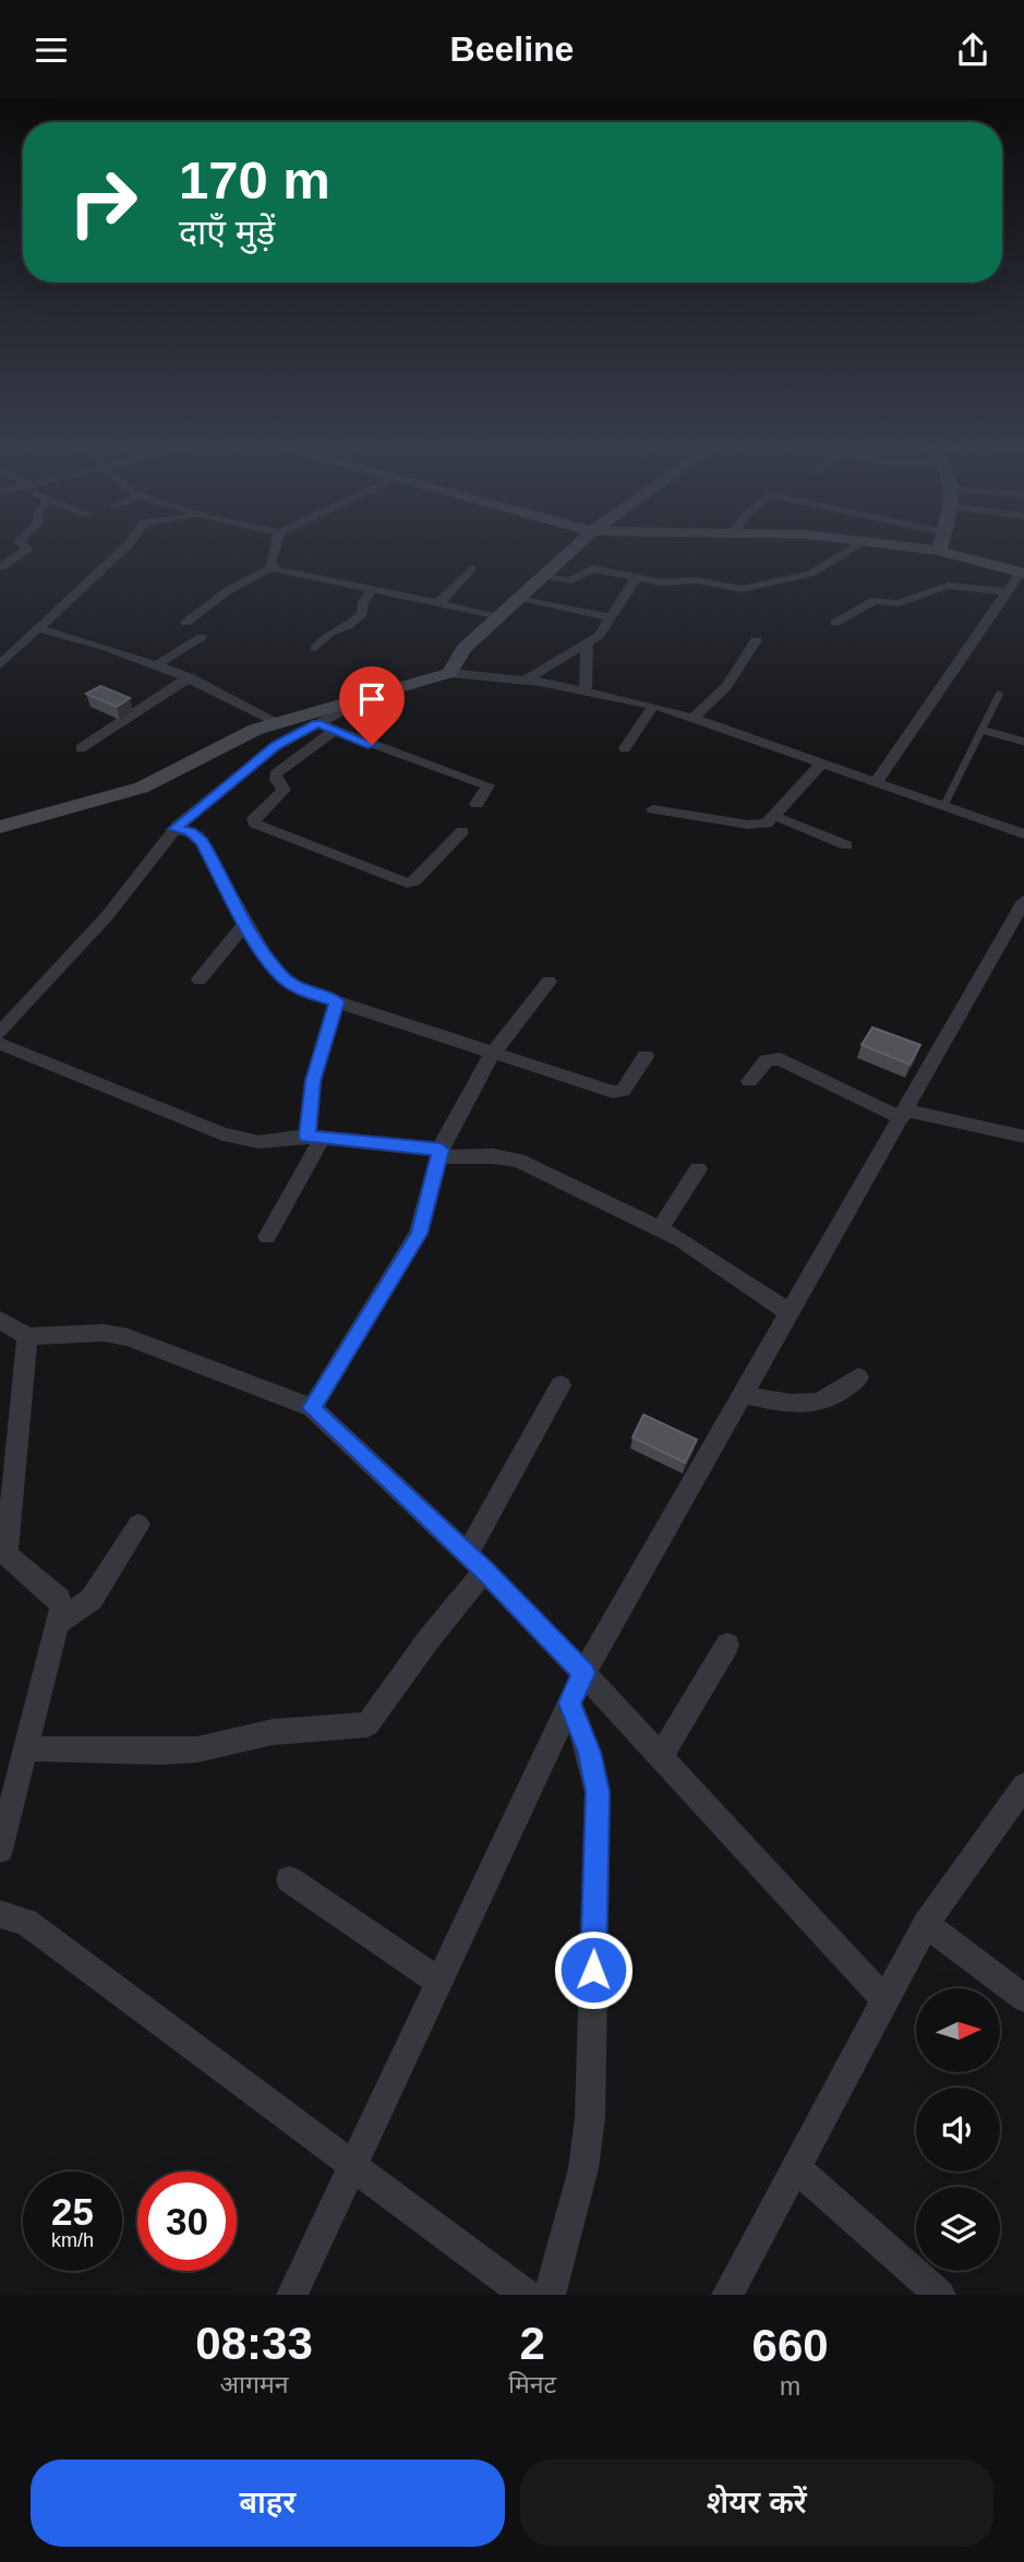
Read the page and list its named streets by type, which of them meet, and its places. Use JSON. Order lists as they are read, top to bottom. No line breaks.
{"north":"right","page":{"header":"Beeline","turn":["170 m","दाएँ मुड़ें"],"speed":"25 km/h","limit":"30","eta":["08:33","आगमन","2","मिनट","660","m"],"buttons":["बाहर","शेयर करें"]}}
